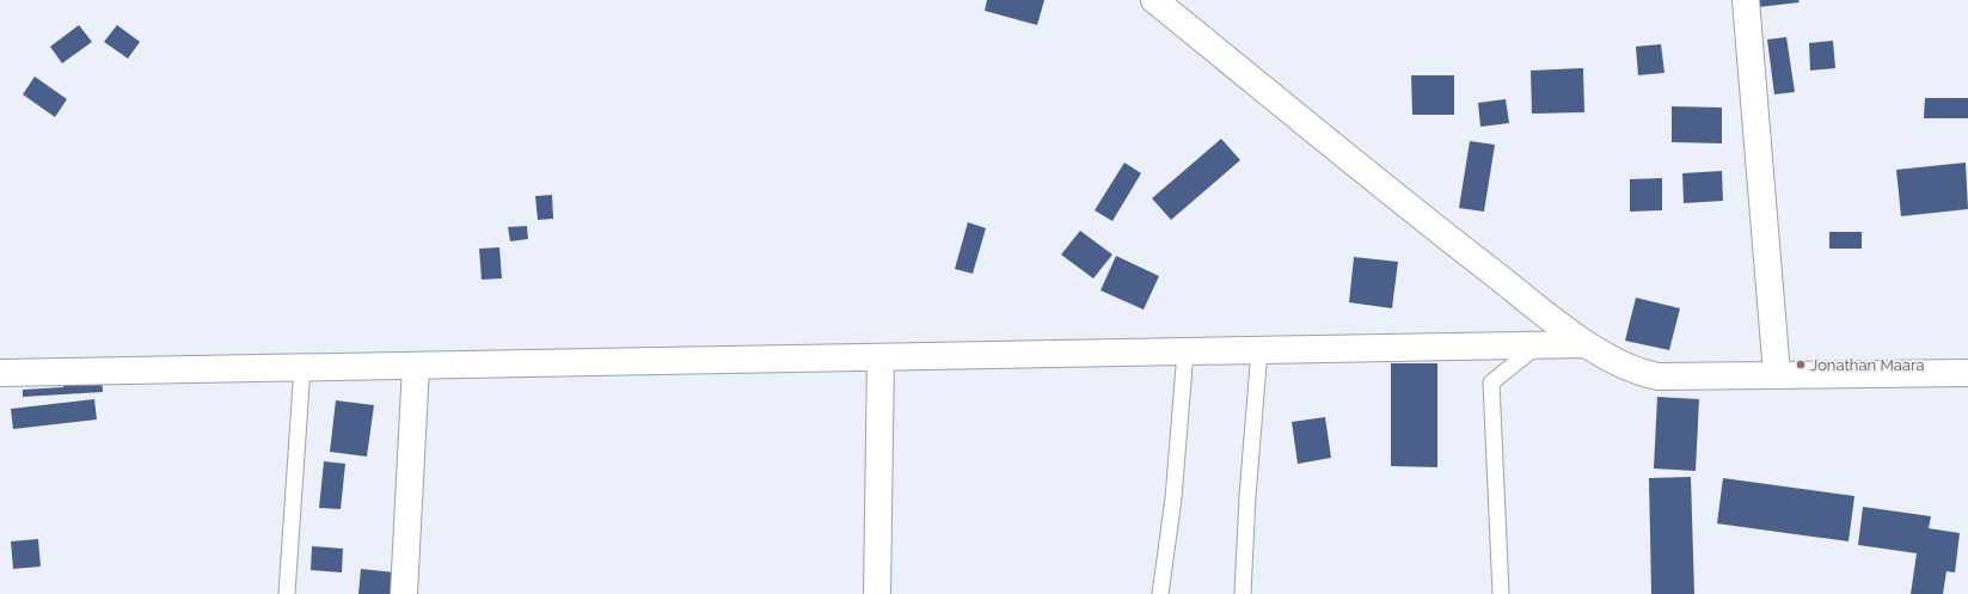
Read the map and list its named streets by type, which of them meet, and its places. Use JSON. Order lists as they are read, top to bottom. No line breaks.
{"places":["Jonathan Maara"]}
